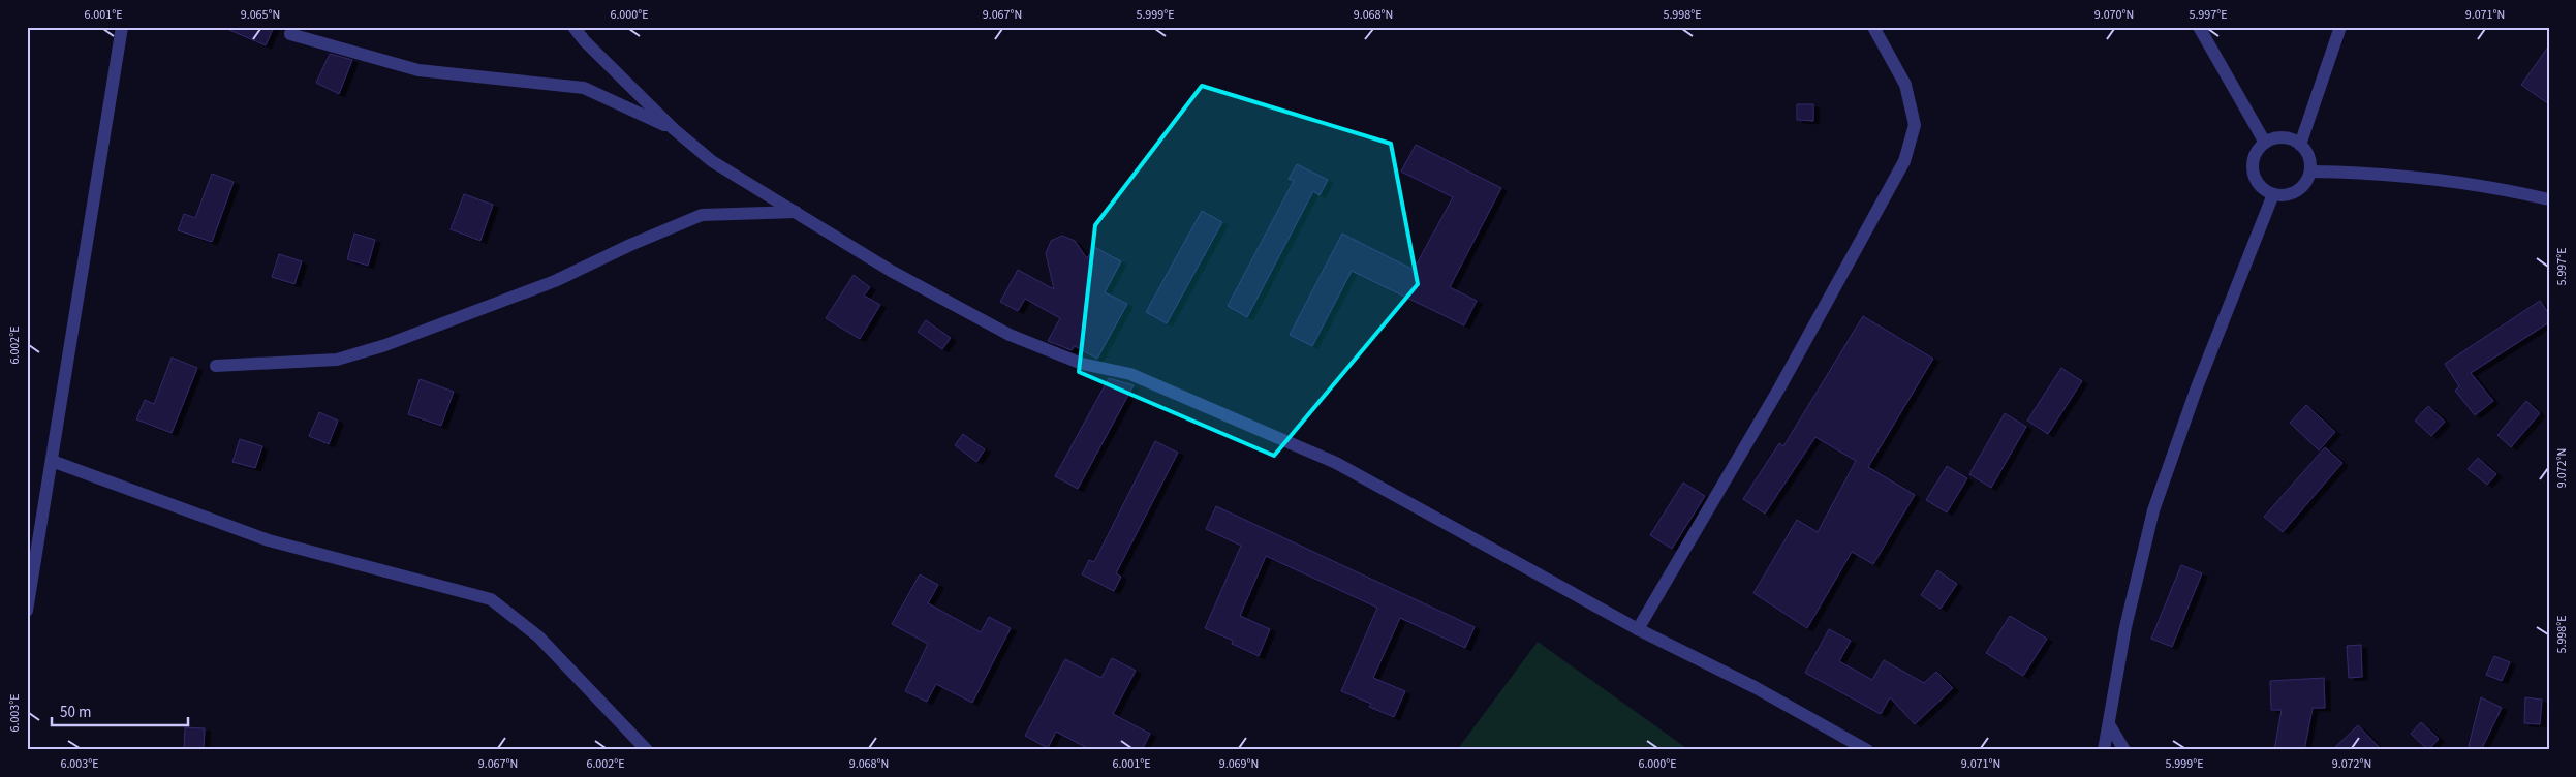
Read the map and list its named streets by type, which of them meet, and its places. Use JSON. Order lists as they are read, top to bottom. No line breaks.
{"scale_bar":"50 m","coordinates":["6.001°E","9.065°N","6.000°E","9.067°N","5.999°E","9.068°N","5.998°E","9.070°N","5.997°E","9.071°N","6.002°E","9.072°N","6.003°E","9.069°N"]}
